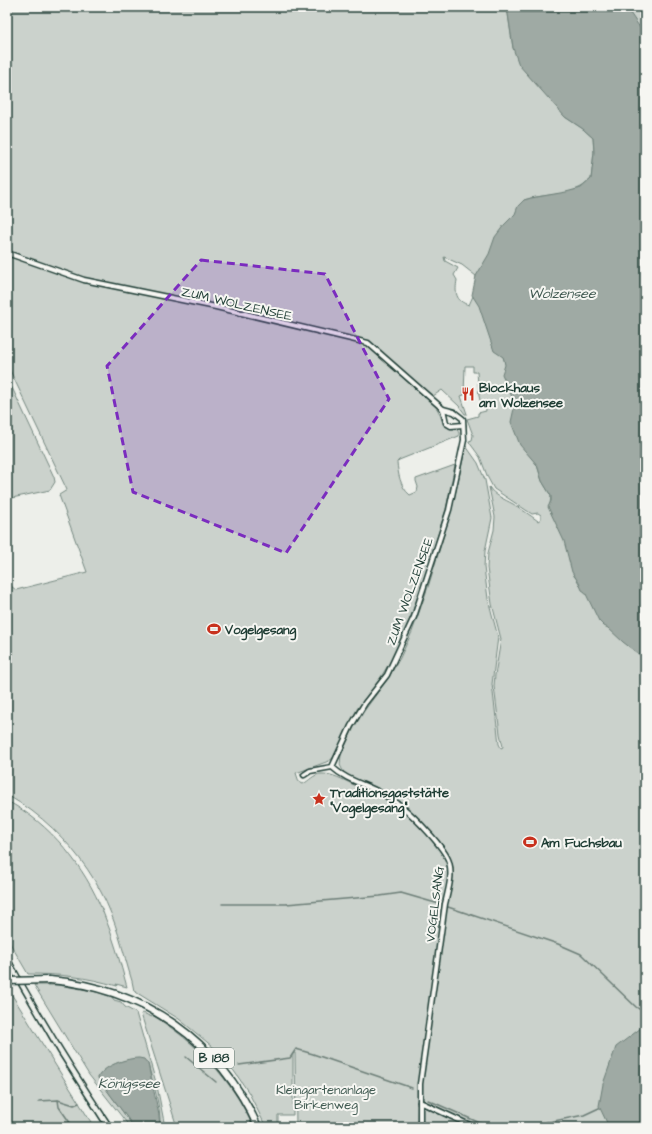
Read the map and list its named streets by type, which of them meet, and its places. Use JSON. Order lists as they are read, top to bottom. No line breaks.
{"streets":{"main road":["B 188"],"street":["ZUM WOLZENSEE","VOGELSANG"]},"crossings":[["ZUM WOLZENSEE","VOGELSANG"]],"water":["Wolzensee","Königssee"],"parks":["Kleingartenanlage Birkenweg"],"places":{"restaurant":["Blockhaus am Wolzensee"],"sports":["Vogelgesang","Am Fuchsbau"],"place":["Traditionsgaststätte \"Vogelgesang\""]}}
